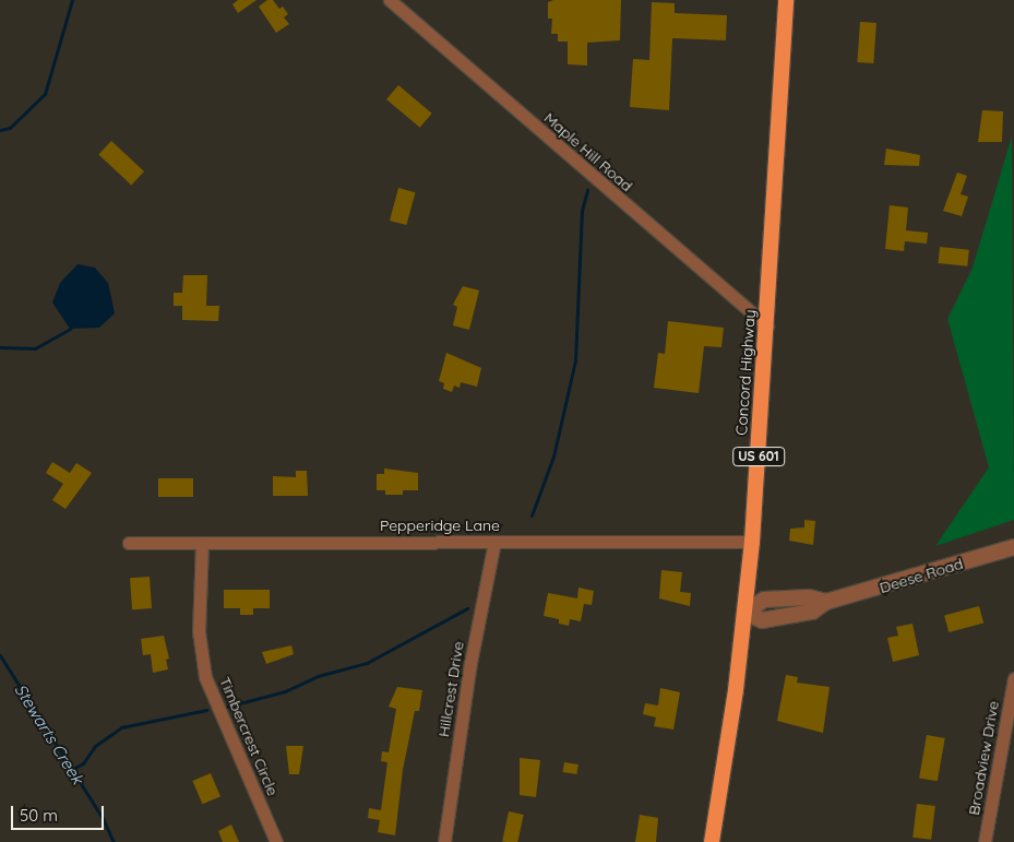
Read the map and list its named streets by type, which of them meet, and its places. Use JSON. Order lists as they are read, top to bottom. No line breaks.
{"streets":{"highway":["Concord Highway","US 601"],"street":["Maple Hill Road","Pepperidge Lane","Deese Road","Hillcrest Drive","Timbercrest Circle","Broadview Drive"]},"crossings":[["Maple Hill Road","Concord Highway"],["Concord Highway","Pepperidge Lane"],["Concord Highway","Deese Road"],["Pepperidge Lane","Hillcrest Drive"],["Pepperidge Lane","Timbercrest Circle"]],"water":["Stewarts Creek"],"scale_bar":"50 m"}
